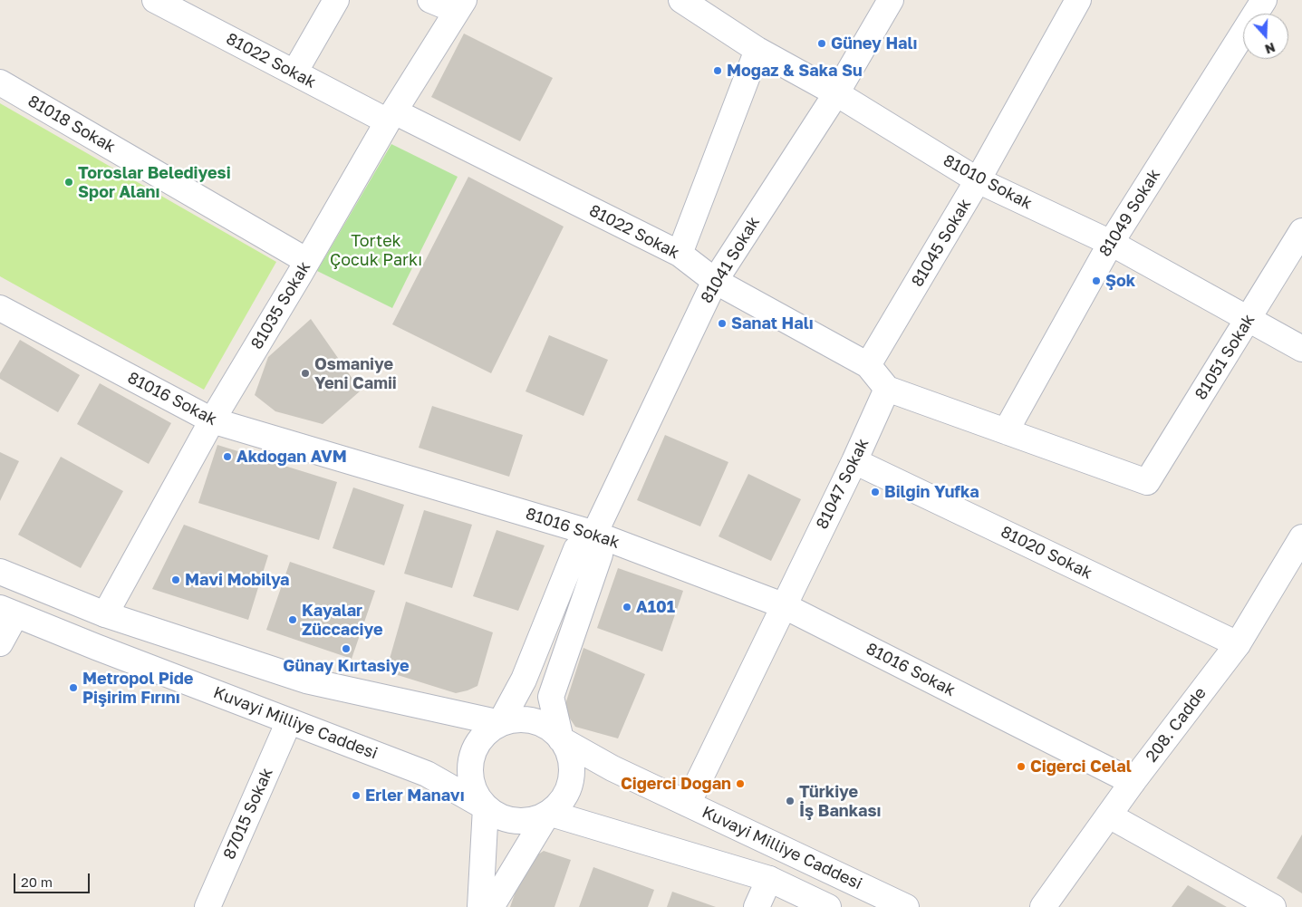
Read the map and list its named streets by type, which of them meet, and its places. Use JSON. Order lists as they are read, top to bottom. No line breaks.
{"streets":{"street":["81022 Sokak","81018 Sokak","81010 Sokak","81049 Sokak","81045 Sokak","81041 Sokak","81035 Sokak","81051 Sokak","81016 Sokak","81047 Sokak","81020 Sokak","Kuvayi Milliye Caddesi","208. Cadde","87015 Sokak"]},"crossings":[["81022 Sokak","81045 Sokak"],["81022 Sokak","81041 Sokak"],["81022 Sokak","81035 Sokak"],["81018 Sokak","81035 Sokak"],["81010 Sokak","81049 Sokak"],["81010 Sokak","81045 Sokak"],["81010 Sokak","81041 Sokak"],["81010 Sokak","81051 Sokak"],["81049 Sokak","81051 Sokak"],["81041 Sokak","81016 Sokak"],["81035 Sokak","81016 Sokak"],["81016 Sokak","81047 Sokak"],["81016 Sokak","208. Cadde"],["81047 Sokak","81020 Sokak"],["81047 Sokak","Kuvayi Milliye Caddesi"],["81020 Sokak","208. Cadde"],["Kuvayi Milliye Caddesi","87015 Sokak"]],"parks":["Tortek Çocuk Parkı"],"places":["Güney Halı","Mogaz & Saka Su","Toroslar Belediyesi Spor Alanı","Şok","Sanat Halı","Osmaniye Yeni Camii","Akdoğan AVM","Bilgin Yufka","Mavi Mobilya","A101","Kayalar Züccaciye","Günay Kırtasiye","Metropol Pide Pişirim Fırını","Ciğerci Celal","Ciğerci Doğan","Erler Manavı","Türkiye İş Bankası"],"scale_bar":"20 m","north":"bottom"}
